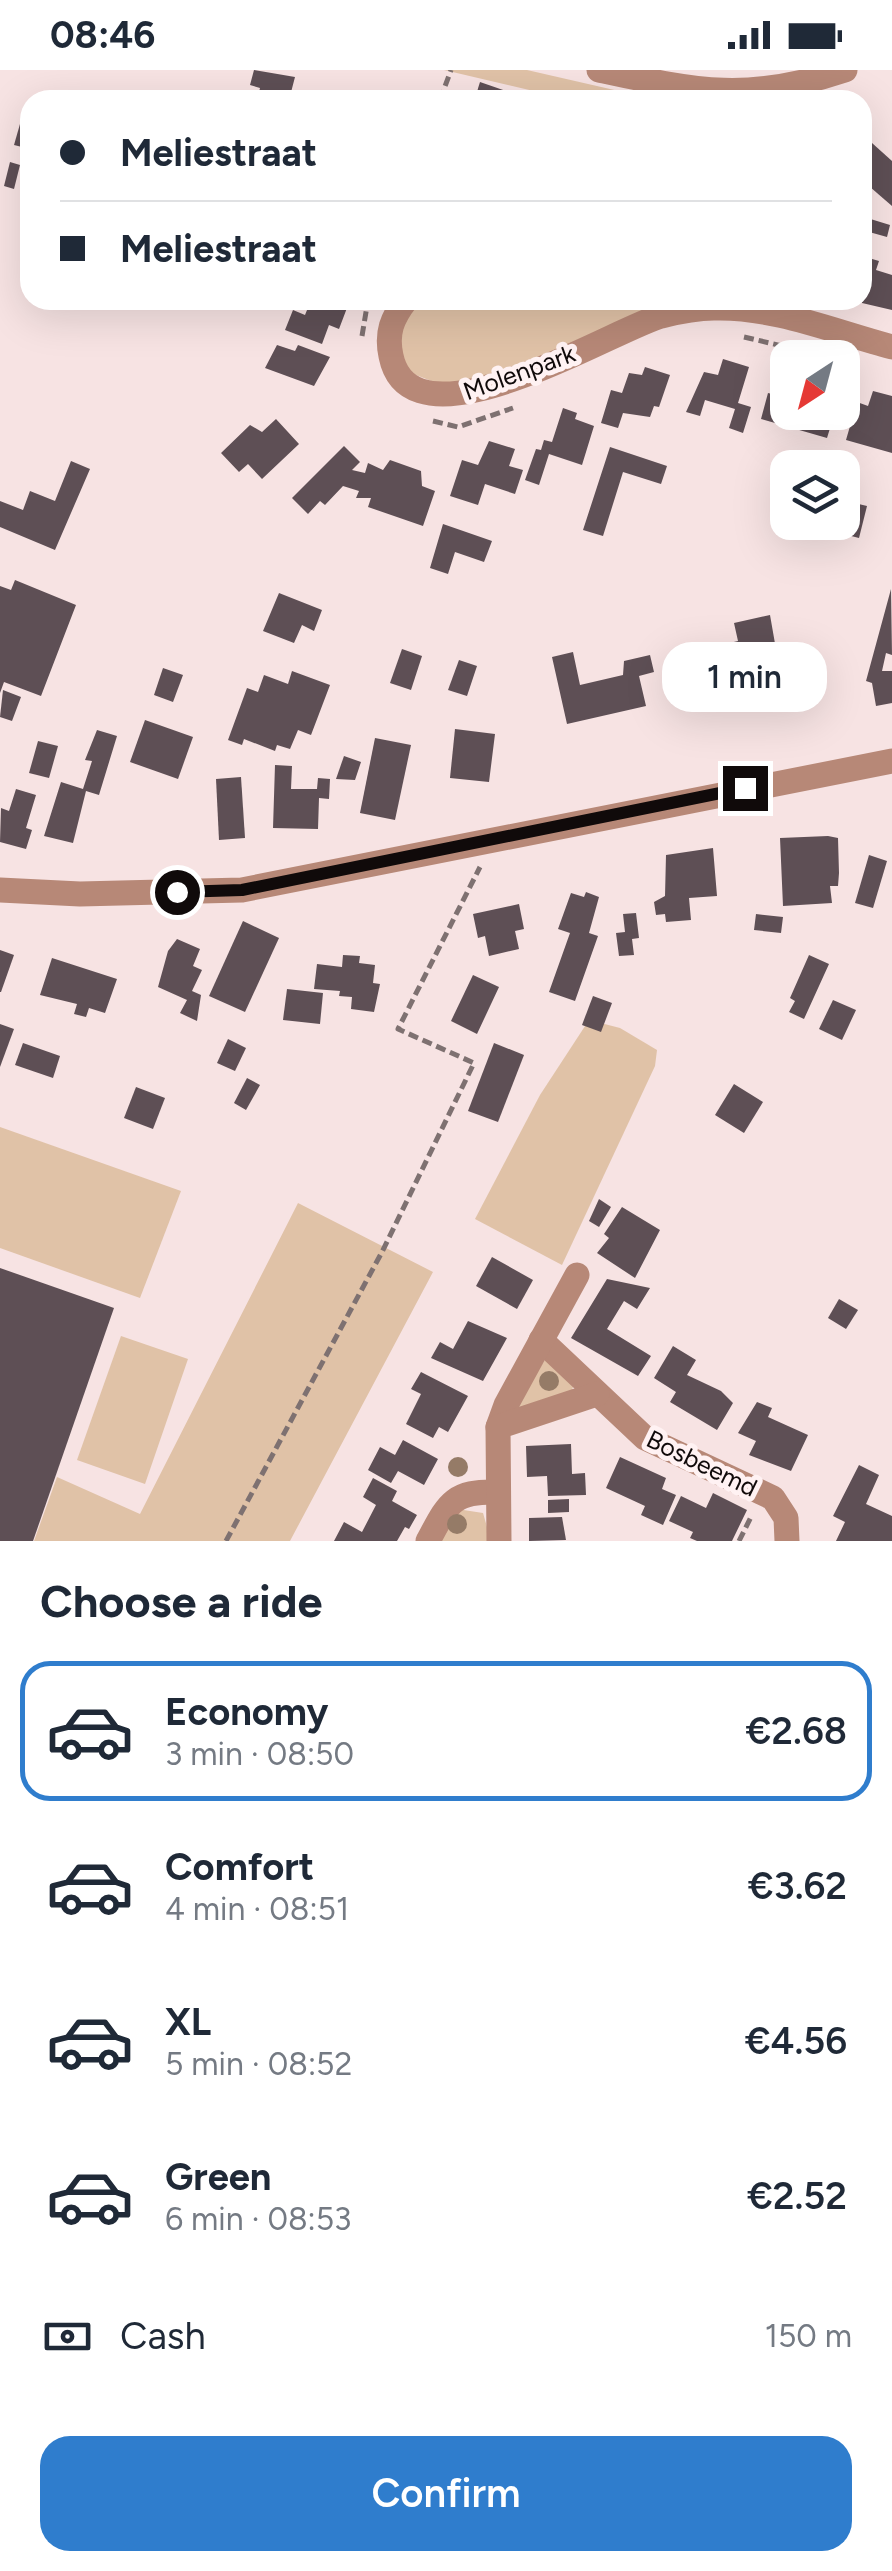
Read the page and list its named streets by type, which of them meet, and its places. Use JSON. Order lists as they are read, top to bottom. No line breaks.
{"streets":{"street":["Molenpark","Bosbeemd"]},"north":"bottom left","page":{"status":"08:46","banner":["Meliestraat","Meliestraat"],"bubble":"1 min","heading":"Choose a ride","list":[{"name":"Economy","note":"3 min · 08:50","value":"€2.68"},{"name":"Comfort","note":"4 min · 08:51","value":"€3.62"},{"name":"XL","note":"5 min · 08:52","value":"€4.56"},{"name":"Green","note":"6 min · 08:53","value":"€2.52"}],"pay":["Cash","150 m"],"buttons":"Confirm"}}
